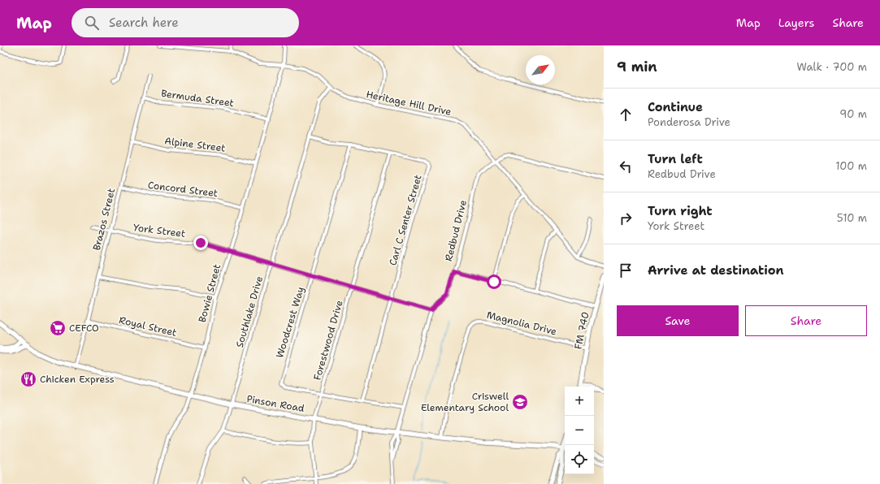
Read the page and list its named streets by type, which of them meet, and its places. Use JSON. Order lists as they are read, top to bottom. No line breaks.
{"streets":{"main road":["FM 740","Pinson Road"],"street":["Bermuda Street","Heritage Hill Drive","Alpine Street","Concord Street","Brazos Street","Carl C Senter Street","York Street","Redbud Drive","Bowie Street","Southlake Drive","Woodcrest Way","Magnolia Drive","Royal Street","Forestwood Drive"]},"crossings":[["Bermuda Street","Brazos Street"],["Bermuda Street","Bowie Street"],["Heritage Hill Drive","Redbud Drive"],["Heritage Hill Drive","Bowie Street"],["Heritage Hill Drive","Southlake Drive"],["Alpine Street","Brazos Street"],["Alpine Street","Bowie Street"],["Concord Street","Brazos Street"],["Concord Street","Bowie Street"],["Brazos Street","York Street"],["Brazos Street","Royal Street"],["Brazos Street","Pinson Road"],["Carl C Senter Street","York Street"],["Carl C Senter Street","Southlake Drive"],["Carl C Senter Street","Woodcrest Way"],["Carl C Senter Street","Forestwood Drive"],["York Street","Redbud Drive"],["York Street","Bowie Street"],["York Street","Southlake Drive"],["York Street","Woodcrest Way"],["York Street","Forestwood Drive"],["Redbud Drive","Woodcrest Way"],["Redbud Drive","Pinson Road"],["Bowie Street","Royal Street"],["Bowie Street","Pinson Road"],["Southlake Drive","Pinson Road"],["Woodcrest Way","Forestwood Drive"],["Magnolia Drive","FM 740"],["Magnolia Drive","Pinson Road"],["Forestwood Drive","Pinson Road"]],"places":{"supermarket":["CEFCO"],"restaurant":["Chicken Express"],"school or university":["Criswell Elementary School"]},"north":"top right","page":{"header":"Map","search":"Search here","nav":["Map","Layers","Share"],"heading":["9 min","Walk · 700 m"],"list":[["Continue","Ponderosa Drive","90 m"],["Turn left","Redbud Drive","100 m"],["Turn right","York Street","510 m"],"Arrive at destination"],"buttons":["Save","Share"],"map_buttons":["+","−"]}}
